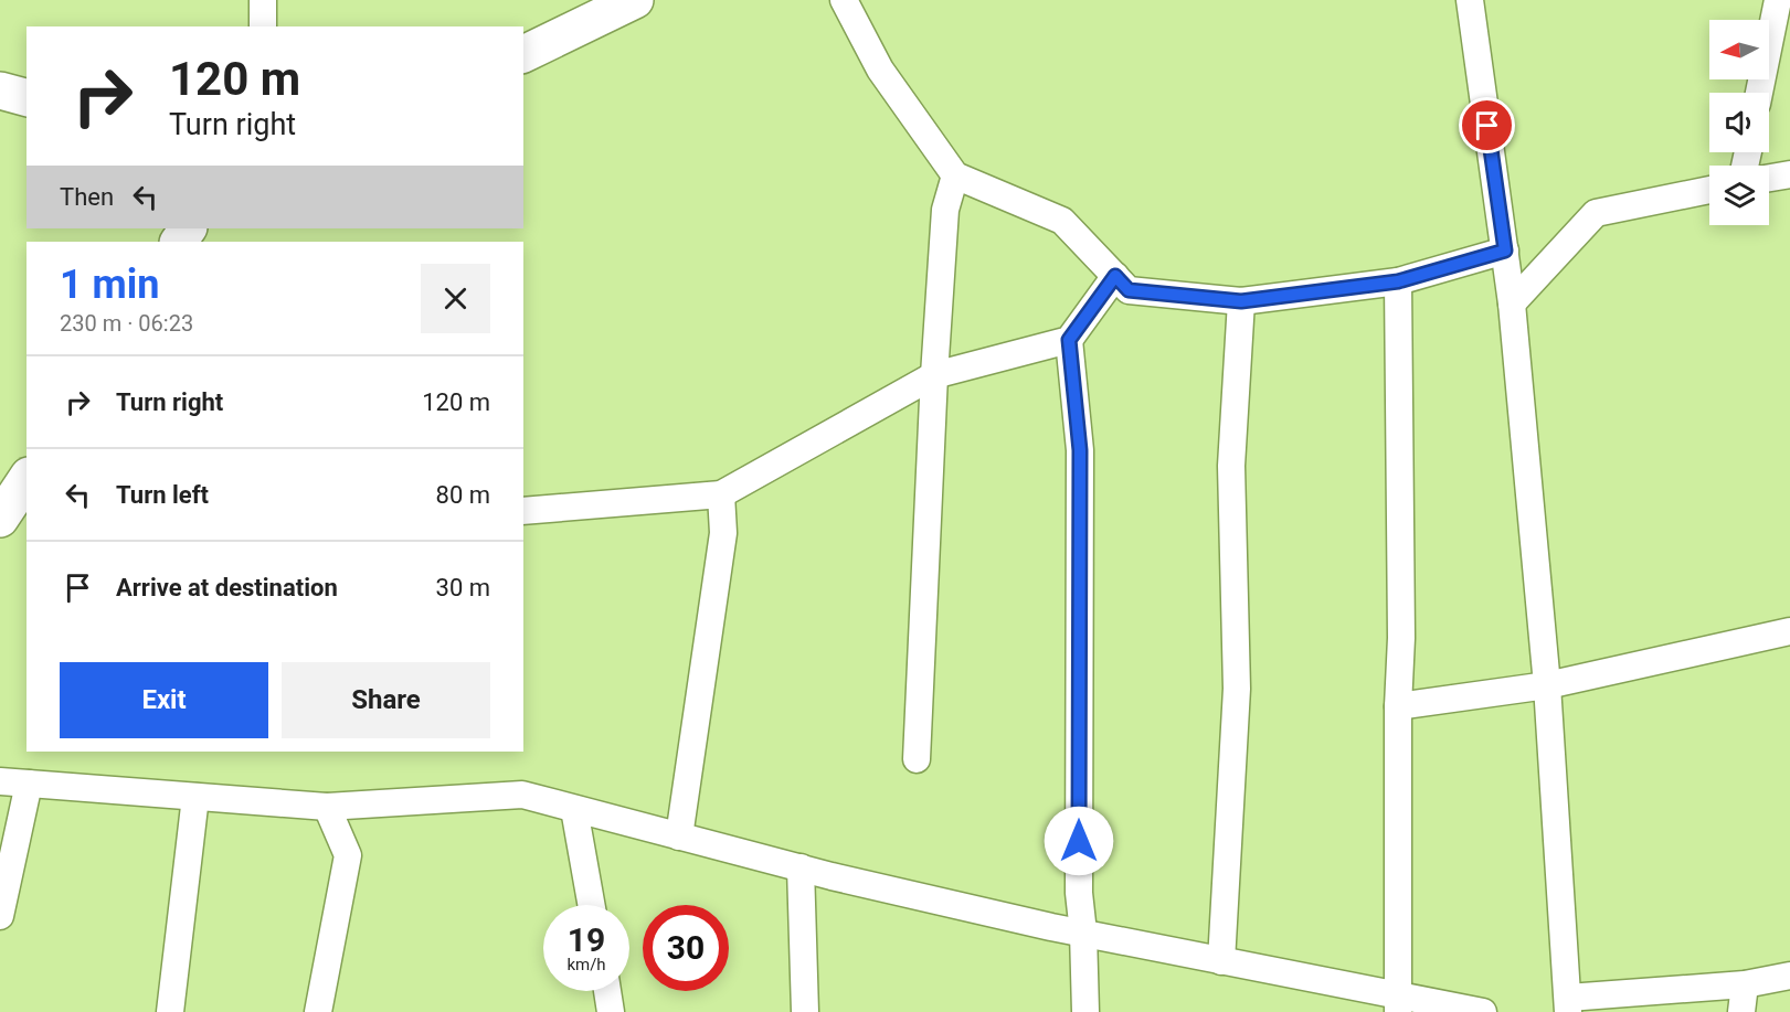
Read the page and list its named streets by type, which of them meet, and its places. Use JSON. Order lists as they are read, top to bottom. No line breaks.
{"north":"left","page":{"turn":["120 m","Turn right"],"then":"Then","heading":["1 min","230 m · 06:23"],"list":[{"name":"Turn right","value":"120 m"},{"name":"Turn left","value":"80 m"},{"name":"Arrive at destination","value":"30 m"}],"buttons":["Exit","Share"],"speed":"19 km/h","limit":"30"}}
